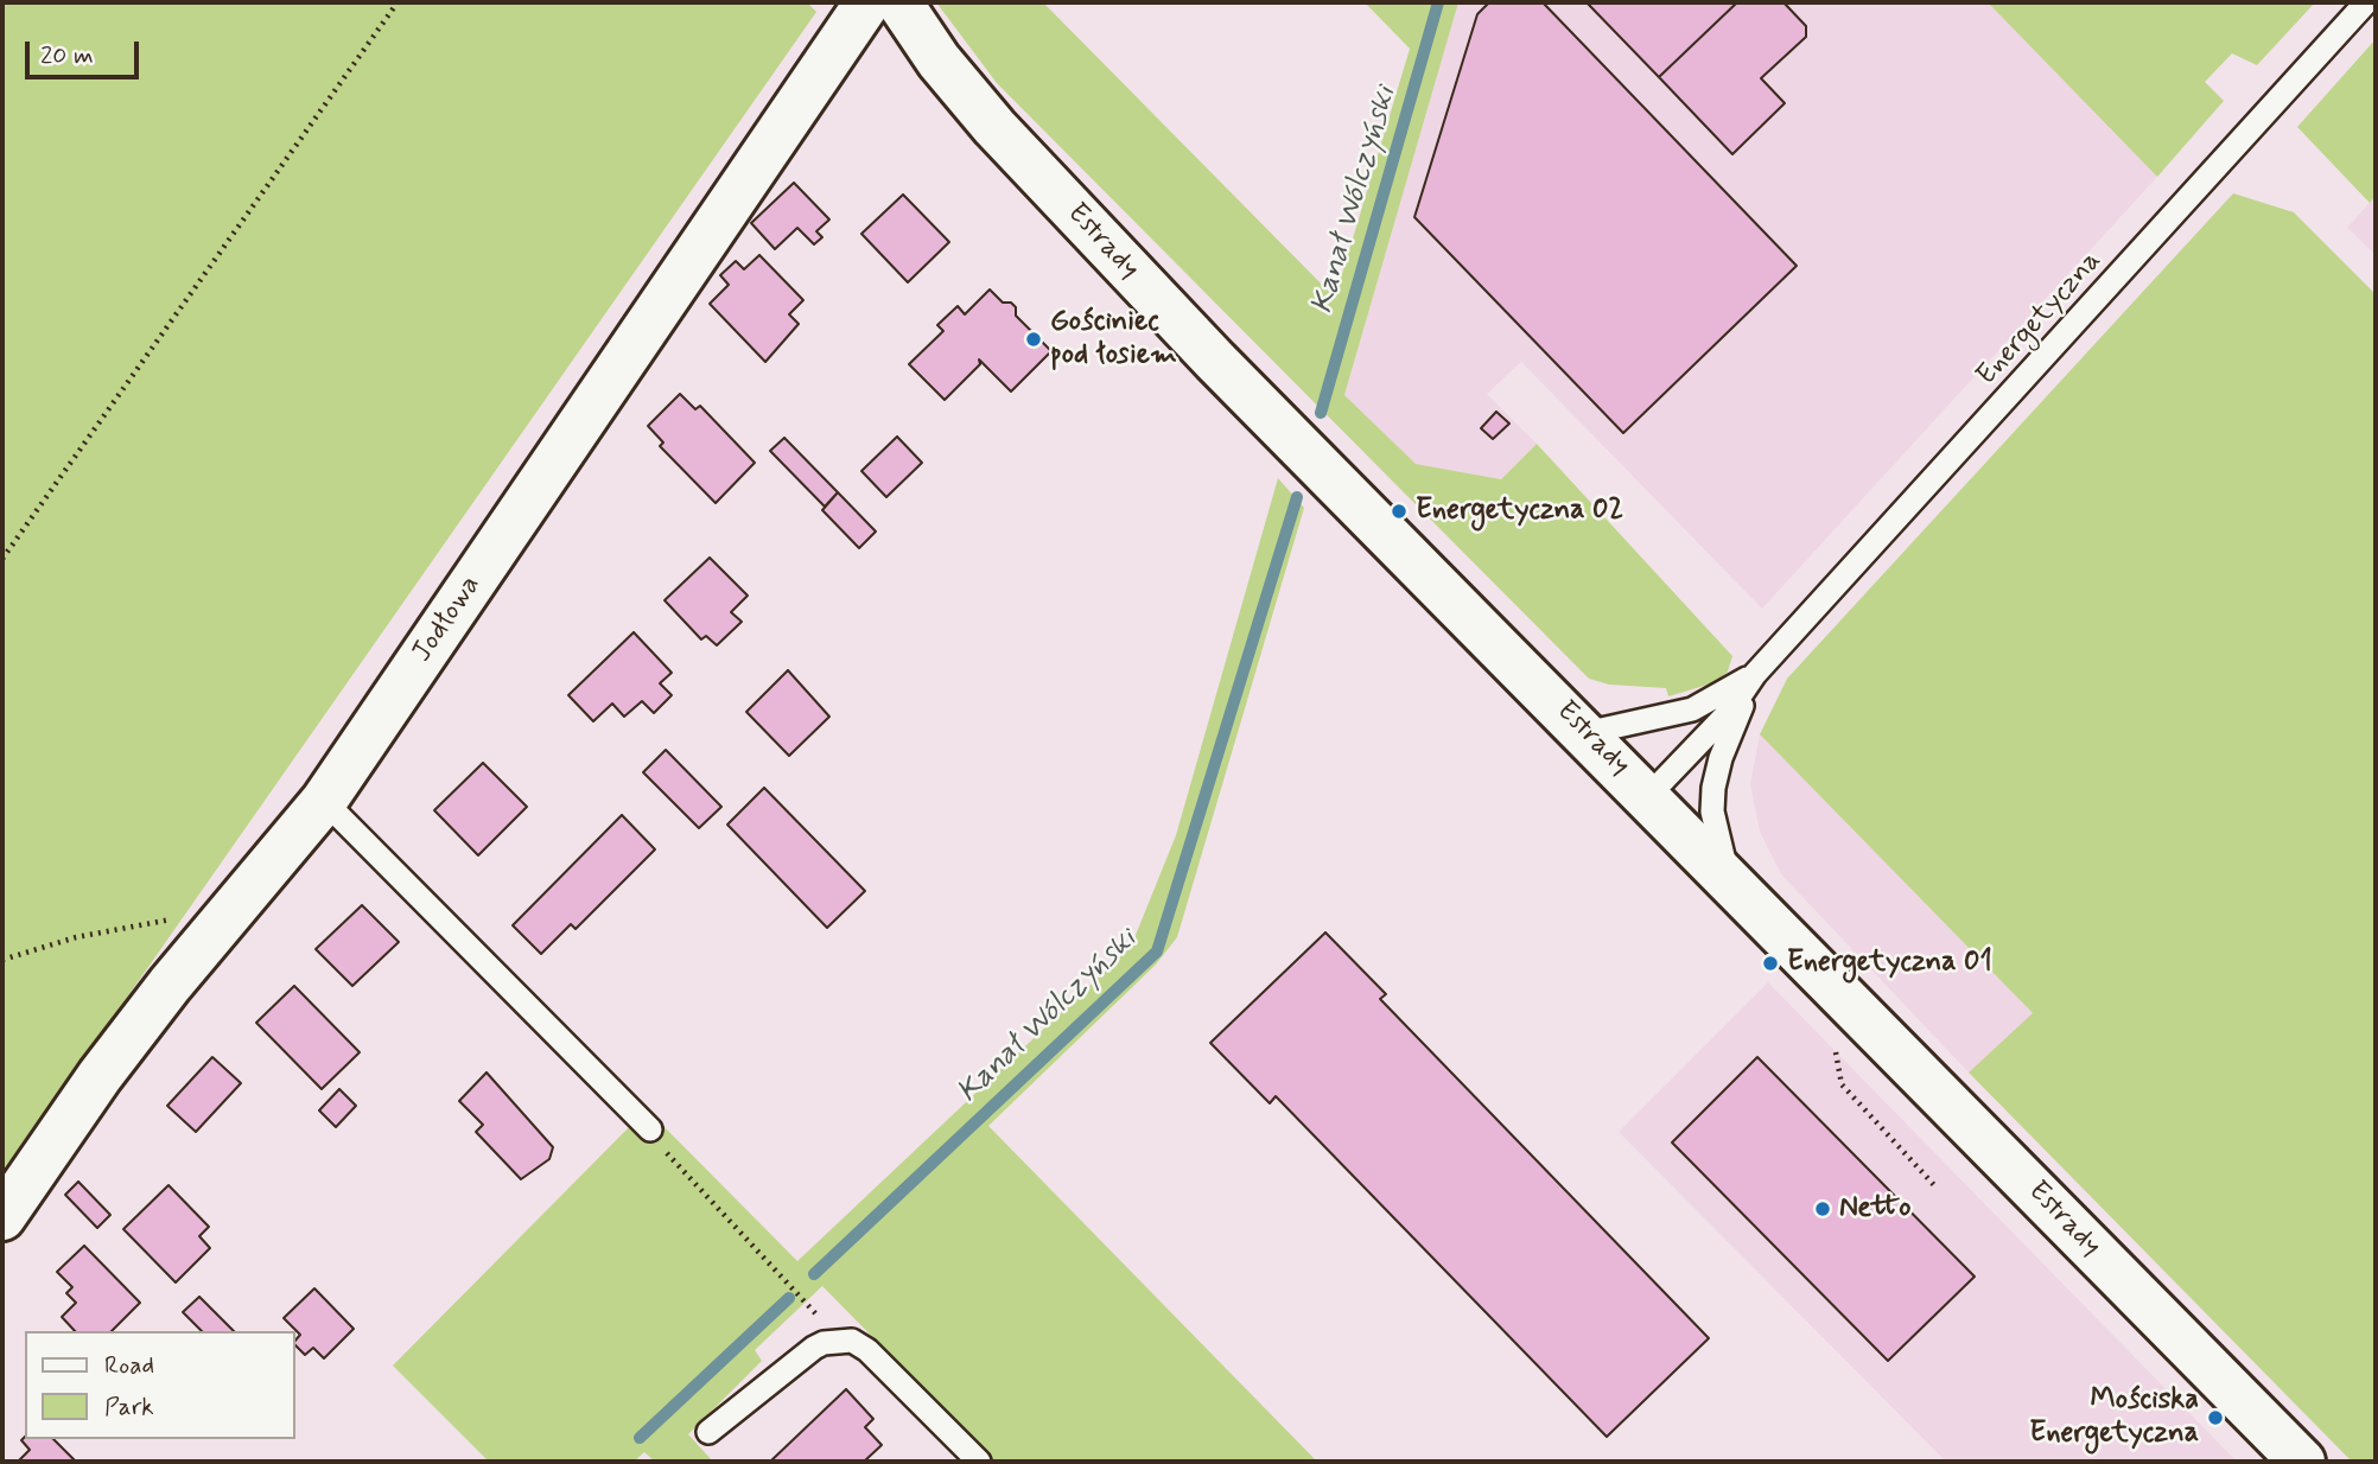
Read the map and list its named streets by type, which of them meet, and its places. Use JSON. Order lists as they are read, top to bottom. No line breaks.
{"streets":{"main road":["Estrady","Jodłowa"],"lane":["Energetyczna"]},"crossings":[["Estrady","Energetyczna"]],"water":["Kanał Wólczyński"],"places":["Gościniec pod łosiem","Energetyczna 02","Energetyczna 01","Netto","Mościska Energetyczna"],"legend":["Road","Park"],"scale_bar":"20 m"}
